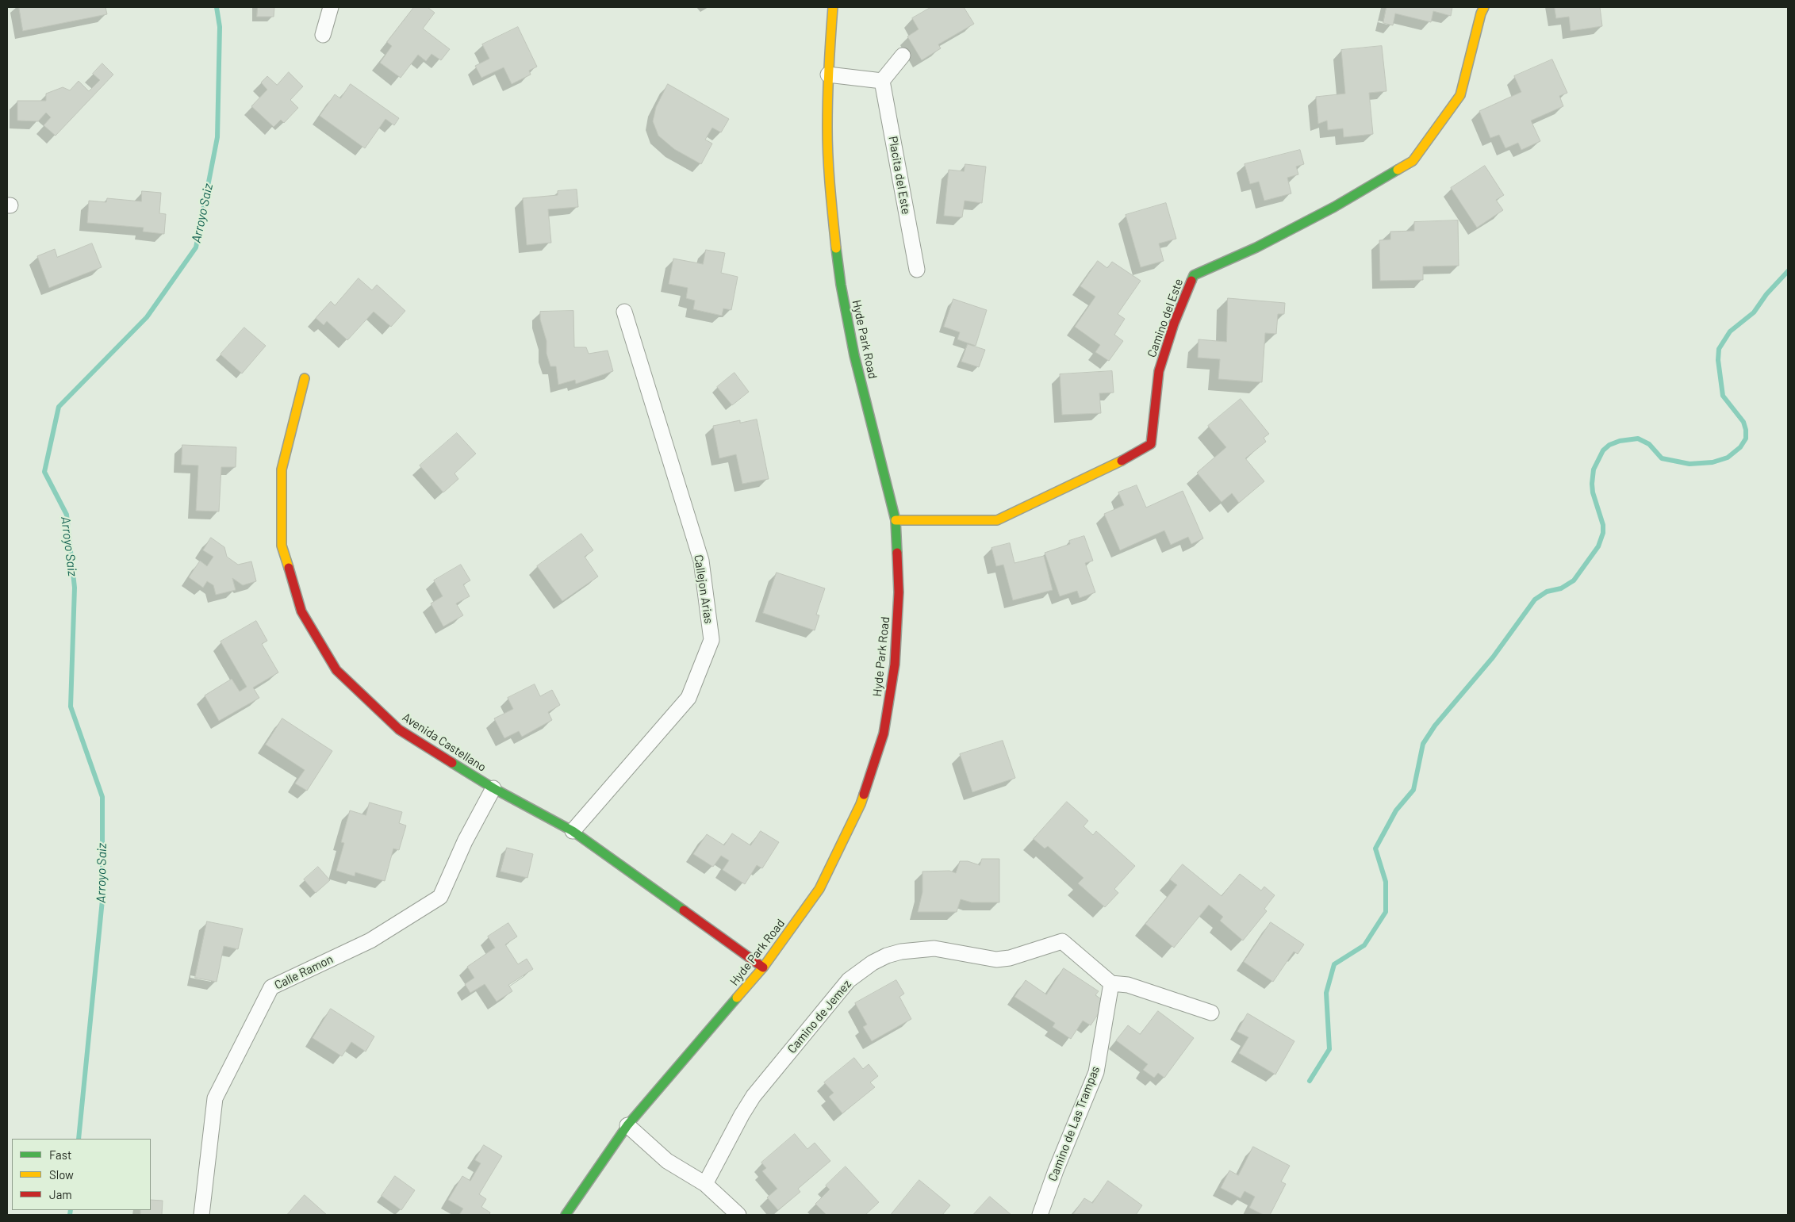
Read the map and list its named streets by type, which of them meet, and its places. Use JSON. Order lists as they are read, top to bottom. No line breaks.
{"streets":{"street":["Placita del Este","Camino del Este","Hyde Park Road","Callejon Arias","Avenida Castellano","Calle Ramon","Camino de Jemez","Camino de Las Trampas"]},"crossings":[["Camino del Este","Hyde Park Road"],["Hyde Park Road","Avenida Castellano"],["Callejon Arias","Avenida Castellano"],["Avenida Castellano","Calle Ramon"],["Camino de Jemez","Camino de Las Trampas"]],"water":["Arroyo Saiz"],"legend":["Fast","Slow","Jam"]}
